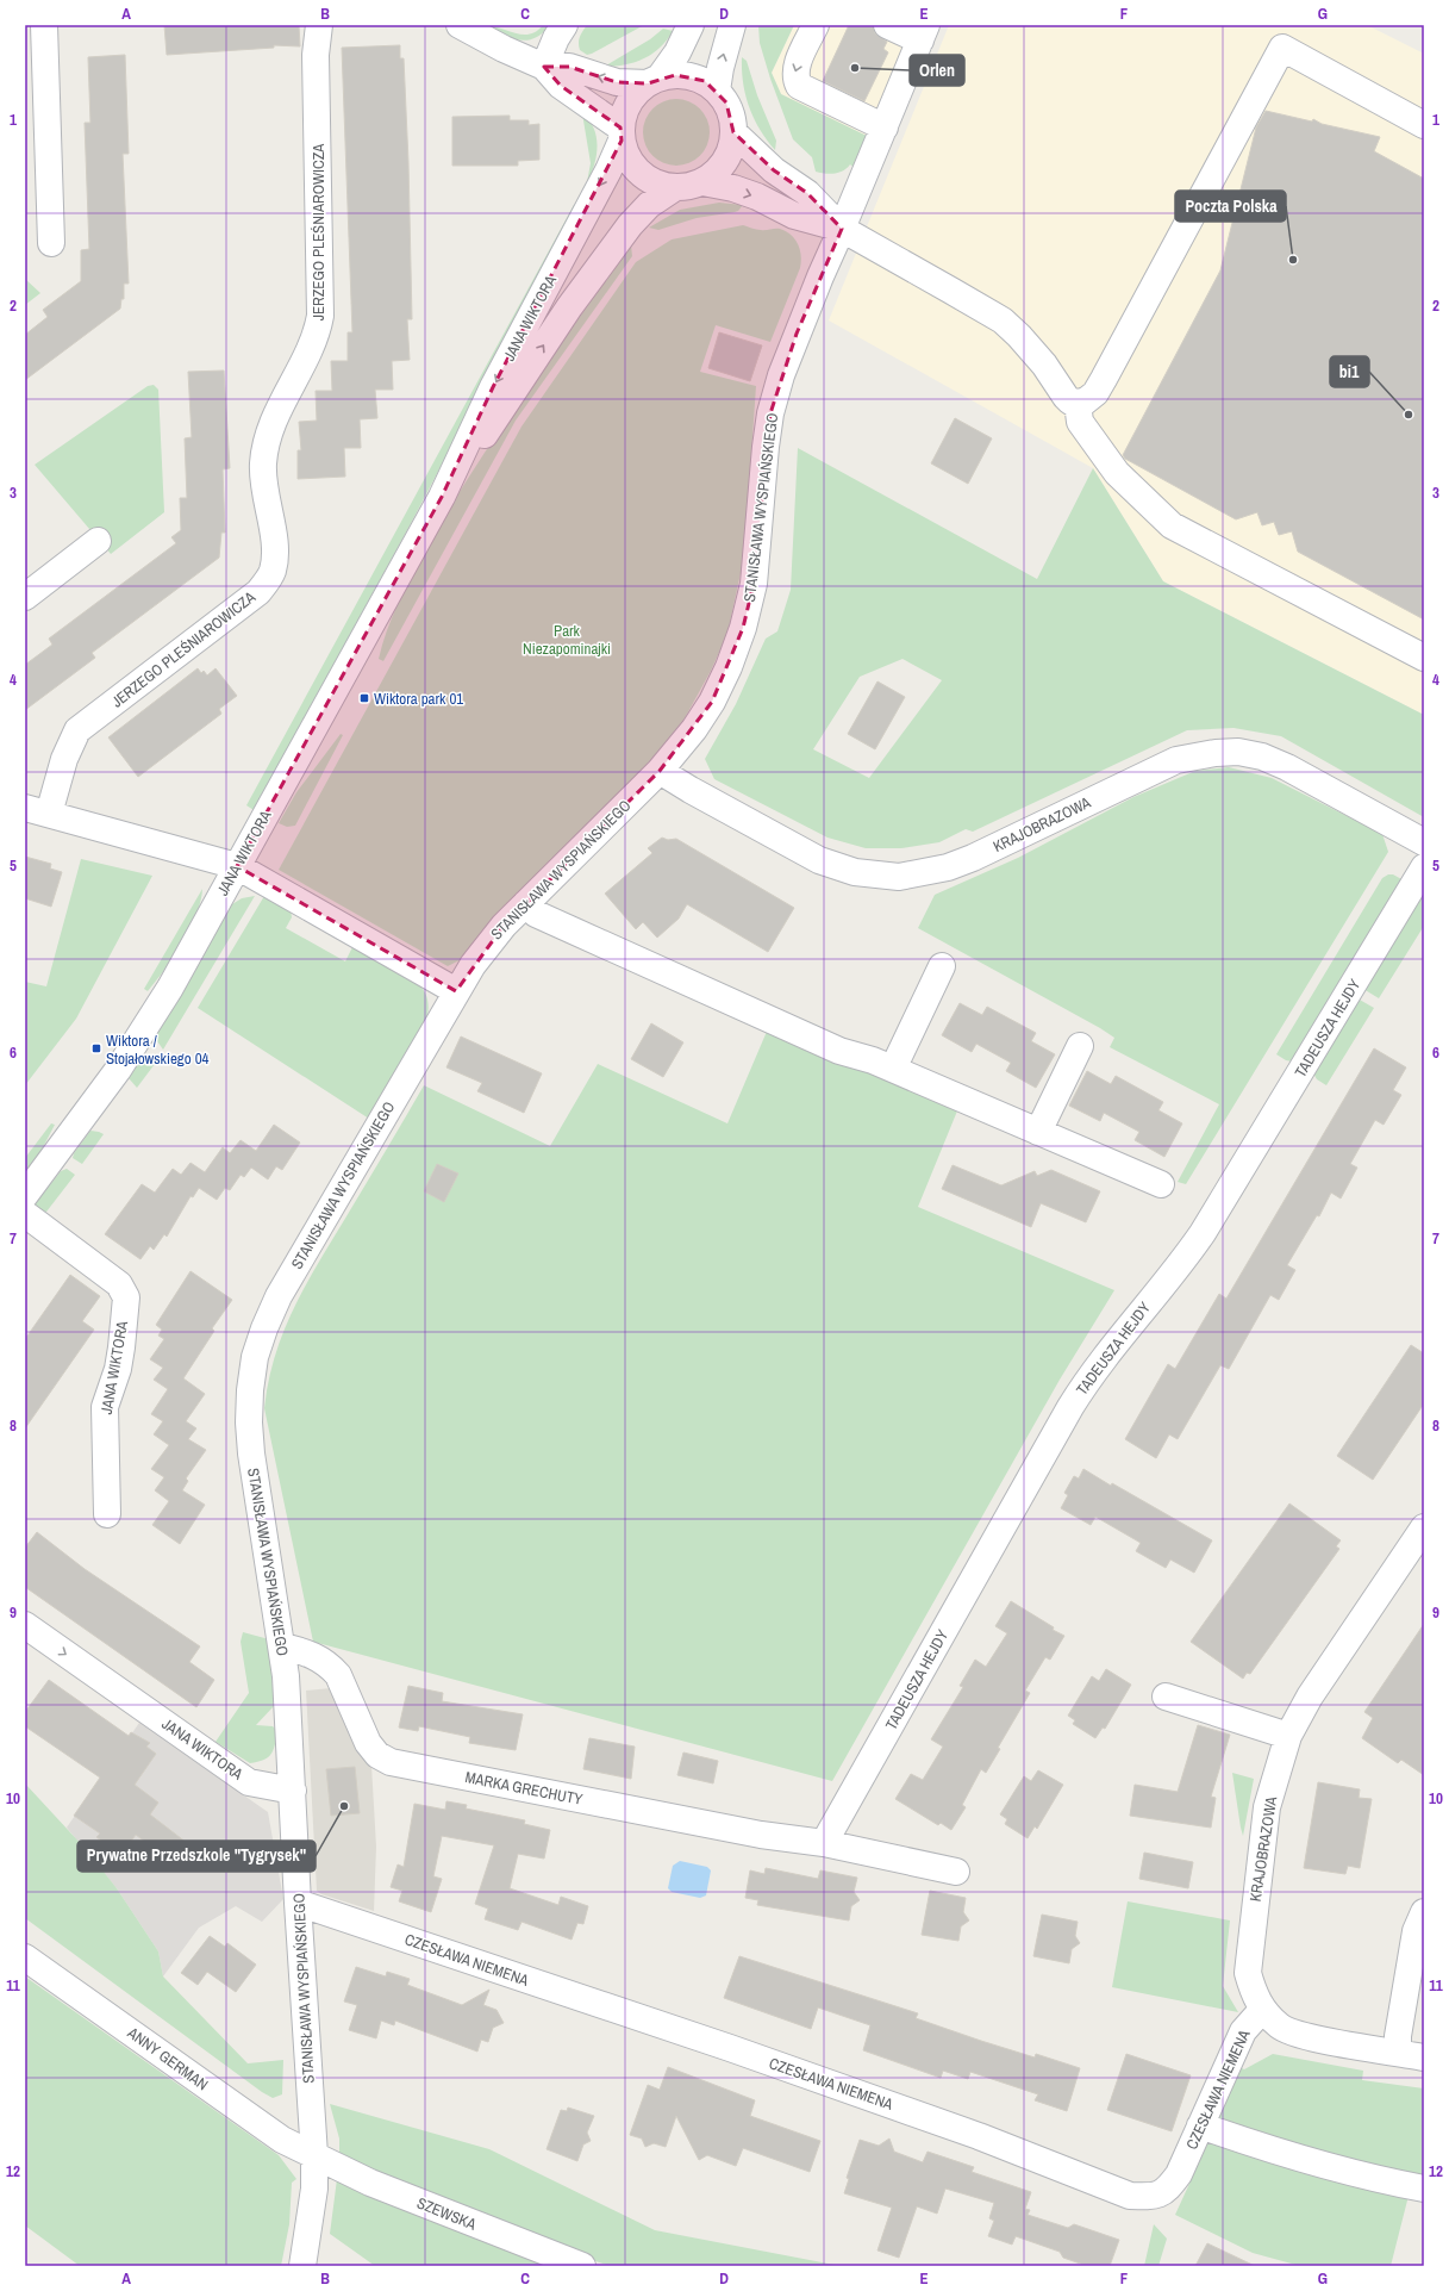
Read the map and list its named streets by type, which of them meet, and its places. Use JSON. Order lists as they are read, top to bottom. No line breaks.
{"streets":{"street":["JERZEGO PLEŚNIAROWICZA","JANA WIKTORA","STANISŁAWA WYSPIAŃSKIEGO","KRAJOBRAZOWA","TADEUSZA HEJDY","MARKA GRECHUTY","CZESŁAWA NIEMENA","ANNY GERMAN","SZEWSKA"]},"crossings":[["JANA WIKTORA","STANISŁAWA WYSPIAŃSKIEGO"],["STANISŁAWA WYSPIAŃSKIEGO","KRAJOBRAZOWA"],["STANISŁAWA WYSPIAŃSKIEGO","MARKA GRECHUTY"],["STANISŁAWA WYSPIAŃSKIEGO","CZESŁAWA NIEMENA"],["STANISŁAWA WYSPIAŃSKIEGO","ANNY GERMAN"],["STANISŁAWA WYSPIAŃSKIEGO","SZEWSKA"],["KRAJOBRAZOWA","CZESŁAWA NIEMENA"],["TADEUSZA HEJDY","MARKA GRECHUTY"],["ANNY GERMAN","SZEWSKA"]],"parks":["Park Niezapominajki"],"places":{"other":["Orlen","Poczta Polska","bi1","Prywatne Przedszkole \"Tygrysek\""],"transit":["Wiktora park 01","Wiktora / Stojałowskiego 04"]},"grid":{"columns":["A","B","C","D","E","F","G"],"rows":["1","2","3","4","5","6","7","8","9","10","11","12"]}}
